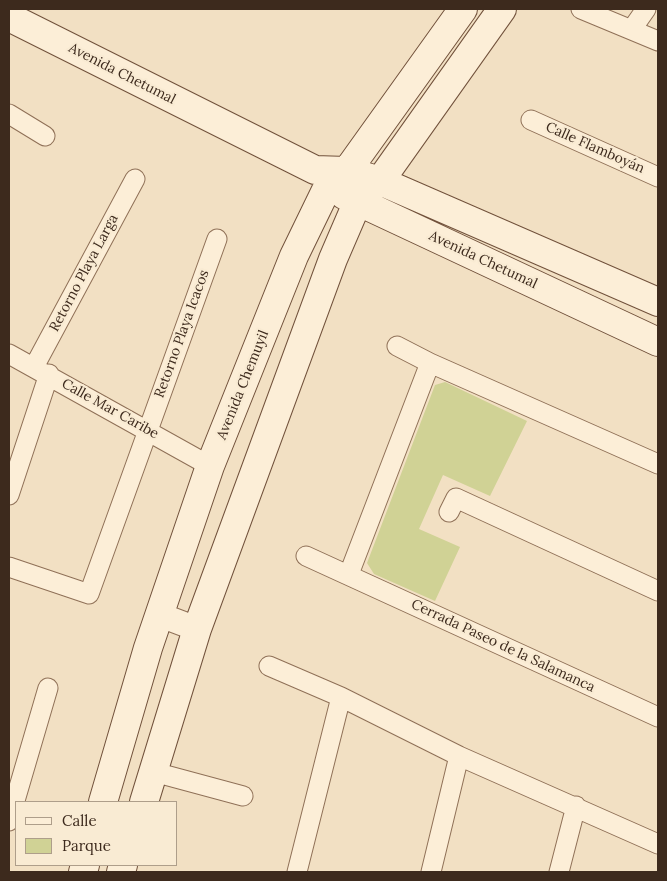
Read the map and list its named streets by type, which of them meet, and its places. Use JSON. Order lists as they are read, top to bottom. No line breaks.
{"streets":{"main road":["Avenida Chetumal","Avenida Chemuyil"],"street":["Calle Flamboyán","Retorno Playa Larga","Retorno Playa Icacos","Calle Mar Caribe","Cerrada Paseo de la Salamanca"]},"crossings":[["Avenida Chetumal","Avenida Chemuyil"],["Retorno Playa Larga","Calle Mar Caribe"],["Retorno Playa Icacos","Calle Mar Caribe"],["Avenida Chemuyil","Calle Mar Caribe"]],"legend":["Calle","Parque"]}
